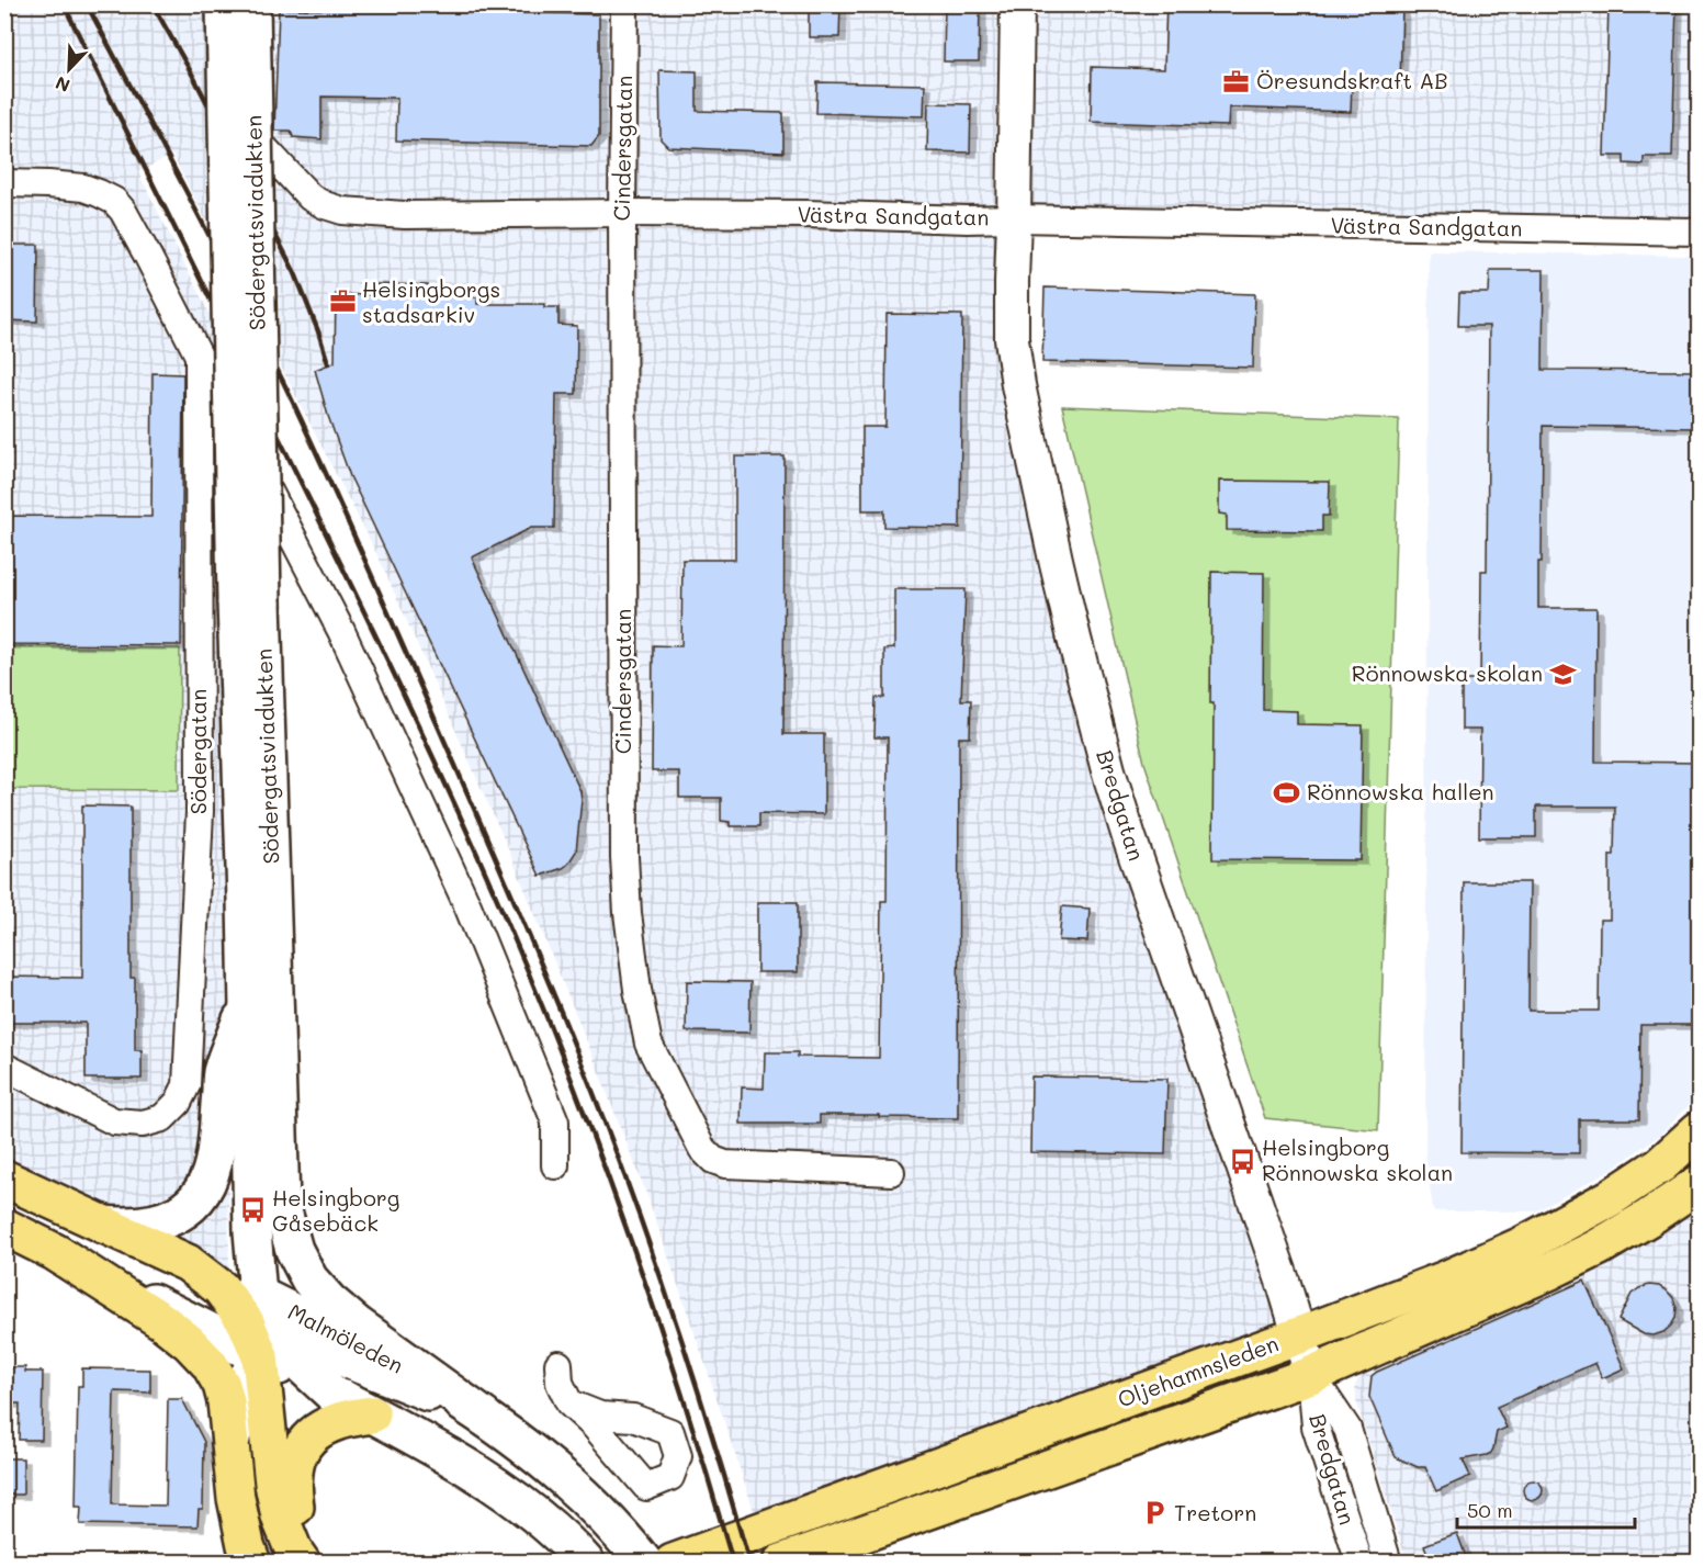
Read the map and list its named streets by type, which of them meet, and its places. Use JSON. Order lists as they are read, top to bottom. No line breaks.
{"streets":{"highway":["Oljehamnsleden"],"main road":["Södergatsviadukten","Malmöleden"],"street":["Cindersgatan","Västra Sandgatan","Södergatan","Bredgatan"]},"crossings":[["Cindersgatan","Västra Sandgatan"],["Västra Sandgatan","Bredgatan"],["Södergatsviadukten","Malmöleden"],["Bredgatan","Oljehamnsleden"]],"places":{"office":["Öresundskraft AB","Helsingborgs stadsarkiv"],"school or university":["Rönnowska skolan"],"sports":["Rönnowska hallen"],"bus stop":["Helsingborg Rönnowska skolan","Helsingborg Gåsebäck"],"parking":["Tretorn"]},"scale_bar":"50 m","north":"bottom left"}
